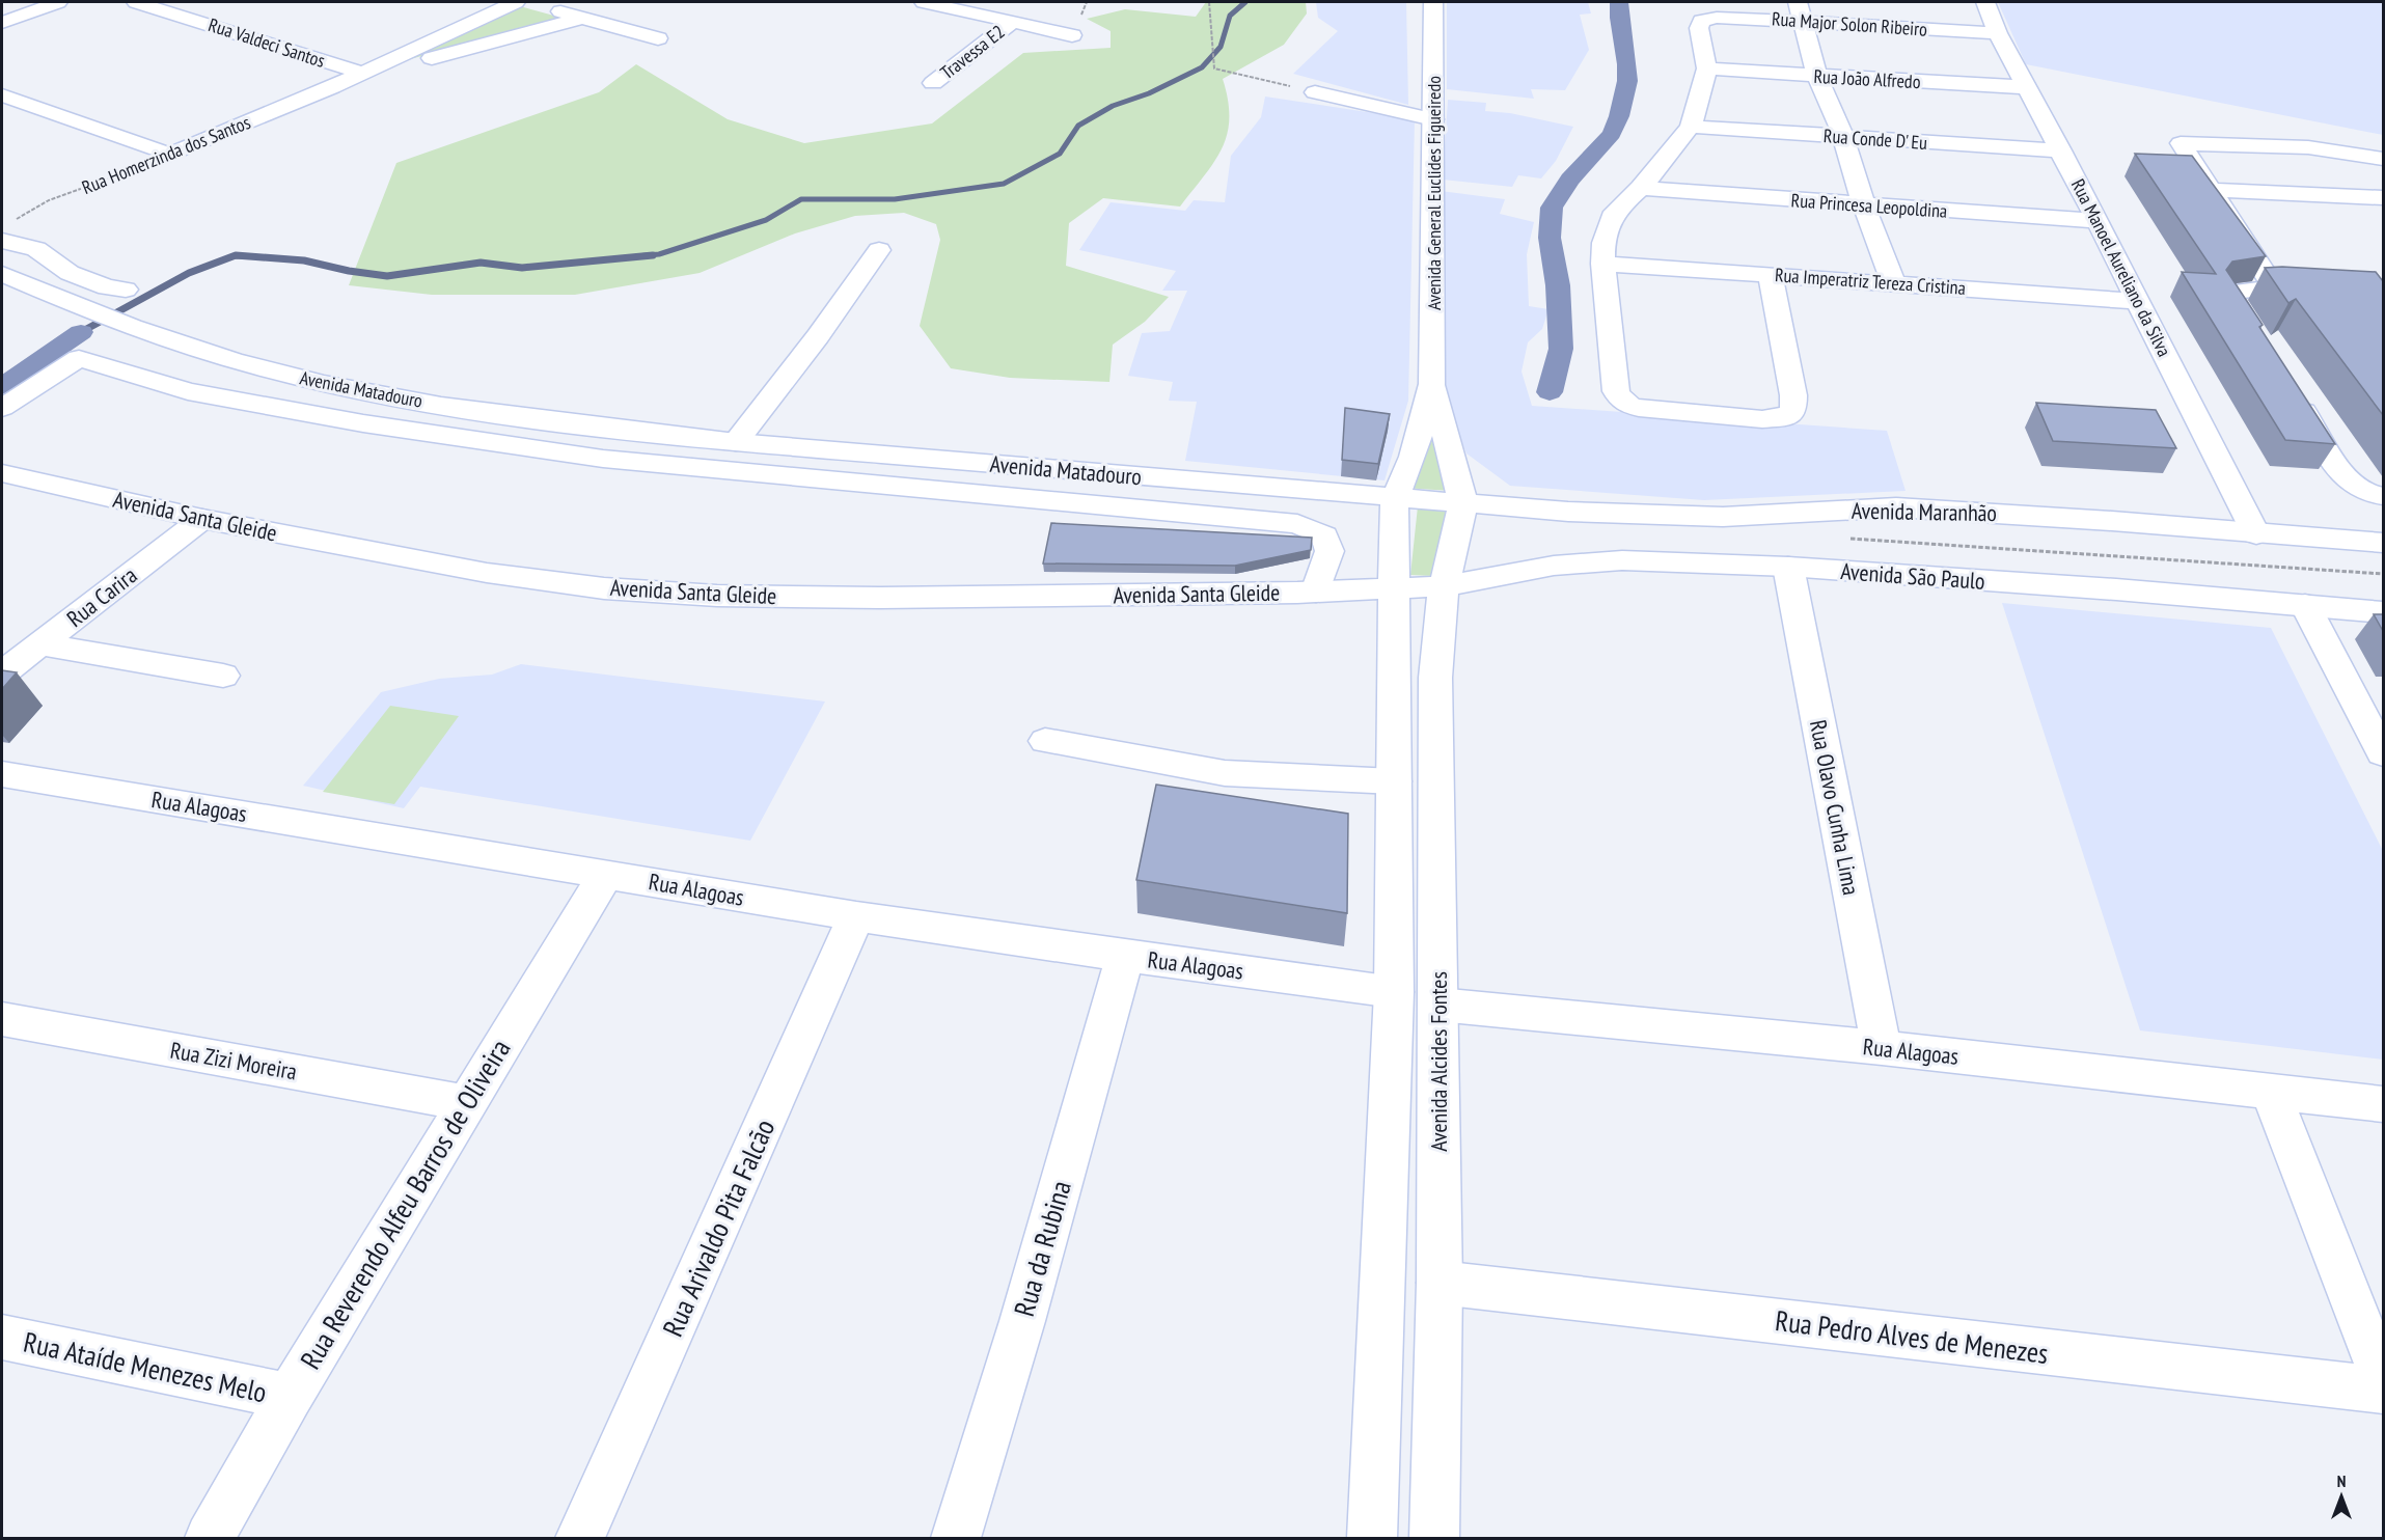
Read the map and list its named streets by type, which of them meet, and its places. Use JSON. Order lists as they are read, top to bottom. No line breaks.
{"streets":{"street":["Rua Major Solon Ribeiro","Rua Valdeci Santos","Travessa E2","Rua João Alfredo","Rua Conde D' Eu","Rua Homerzinda dos Santos","Avenida General Euclides Figueiredo","Rua Princesa Leopoldina","Rua Manoel Aureliano da Silva","Rua Imperatriz Tereza Cristina","Avenida Matadouro","Avenida Maranhão","Avenida Santa Gleide","Avenida São Paulo","Rua Carira","Rua Alagoas","Rua Olavo Cunha Lima","Rua Zizi Moreira","Avenida Alcides Fontes","Rua Reverendo Alfeu Barros de Oliveira","Rua Arivaldo Pita Falcão","Rua da Rubina","Rua Pedro Alves de Menezes","Rua Ataíde Menezes Melo"]},"crossings":[["Rua Major Solon Ribeiro","Rua João Alfredo"],["Rua Major Solon Ribeiro","Rua Manoel Aureliano da Silva"],["Rua Valdeci Santos","Rua Homerzinda dos Santos"],["Rua João Alfredo","Rua Manoel Aureliano da Silva"],["Rua Conde D' Eu","Rua Manoel Aureliano da Silva"],["Avenida General Euclides Figueiredo","Avenida Matadouro"],["Avenida General Euclides Figueiredo","Avenida Maranhão"],["Avenida General Euclides Figueiredo","Avenida Alcides Fontes"],["Rua Princesa Leopoldina","Rua Manoel Aureliano da Silva"],["Rua Manoel Aureliano da Silva","Rua Imperatriz Tereza Cristina"],["Rua Manoel Aureliano da Silva","Avenida Maranhão"],["Avenida Matadouro","Avenida Maranhão"],["Avenida Matadouro","Avenida Alcides Fontes"],["Avenida Maranhão","Avenida Alcides Fontes"],["Avenida Santa Gleide","Avenida São Paulo"],["Avenida Santa Gleide","Rua Carira"],["Avenida Santa Gleide","Avenida Alcides Fontes"],["Avenida São Paulo","Rua Olavo Cunha Lima"],["Avenida São Paulo","Avenida Alcides Fontes"],["Rua Alagoas","Rua Olavo Cunha Lima"],["Rua Alagoas","Avenida Alcides Fontes"],["Rua Alagoas","Rua Reverendo Alfeu Barros de Oliveira"],["Rua Alagoas","Rua Arivaldo Pita Falcão"],["Rua Alagoas","Rua da Rubina"],["Rua Zizi Moreira","Rua Reverendo Alfeu Barros de Oliveira"],["Avenida Alcides Fontes","Rua Pedro Alves de Menezes"],["Rua Reverendo Alfeu Barros de Oliveira","Rua Ataíde Menezes Melo"]],"north":"top"}
